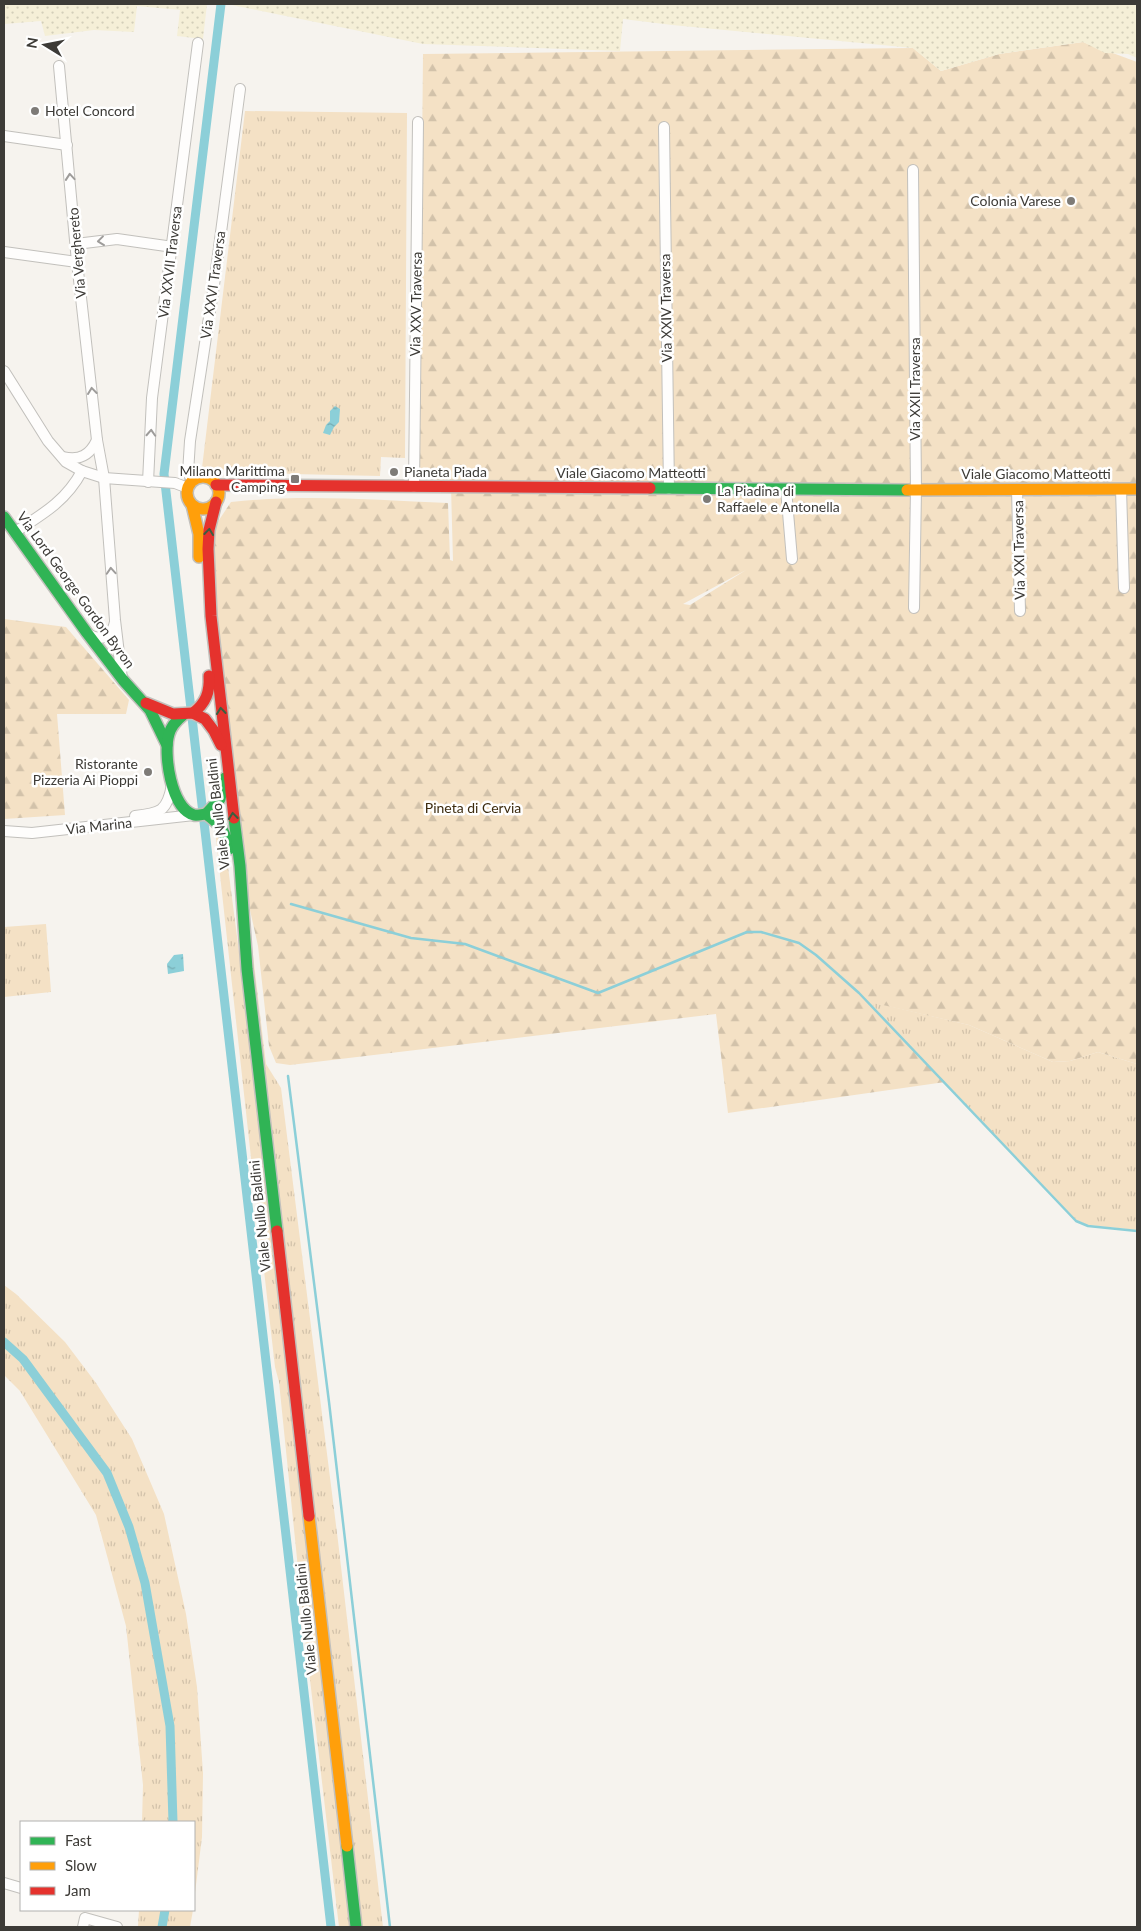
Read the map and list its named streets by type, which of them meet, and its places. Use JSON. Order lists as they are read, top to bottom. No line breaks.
{"streets":{"street":["Via Verghereto","Via XXVII Traversa","Via XXVI Traversa","Via XXV Traversa","Via XXIV Traversa","Via XXII Traversa","Viale Giacomo Matteotti","Via XXI Traversa","Via Lord George Gordon Byron","Viale Nullo Baldini","Via Marina"]},"crossings":[["Via Verghereto","Via Lord George Gordon Byron"],["Via XXVI Traversa","Viale Giacomo Matteotti"],["Via XXVI Traversa","Viale Nullo Baldini"],["Via XXV Traversa","Viale Giacomo Matteotti"],["Via XXIV Traversa","Viale Giacomo Matteotti"],["Via XXII Traversa","Viale Giacomo Matteotti"],["Viale Giacomo Matteotti","Via XXI Traversa"],["Viale Giacomo Matteotti","Viale Nullo Baldini"],["Via Lord George Gordon Byron","Viale Nullo Baldini"],["Via Lord George Gordon Byron","Via Marina"],["Viale Nullo Baldini","Via Marina"]],"one_way":["Via Verghereto","Via XXVII Traversa"],"parks":["Pineta di Cervia"],"places":{"other":["Hotel Concord","Colonia Varese","Pianeta Piada","La Piadina di Raffaele e Antonella","Ristorante Pizzeria Ai Pioppi"],"transit":["Milano Marittima Camping"]},"legend":["Fast","Slow","Jam"],"north":"left"}
